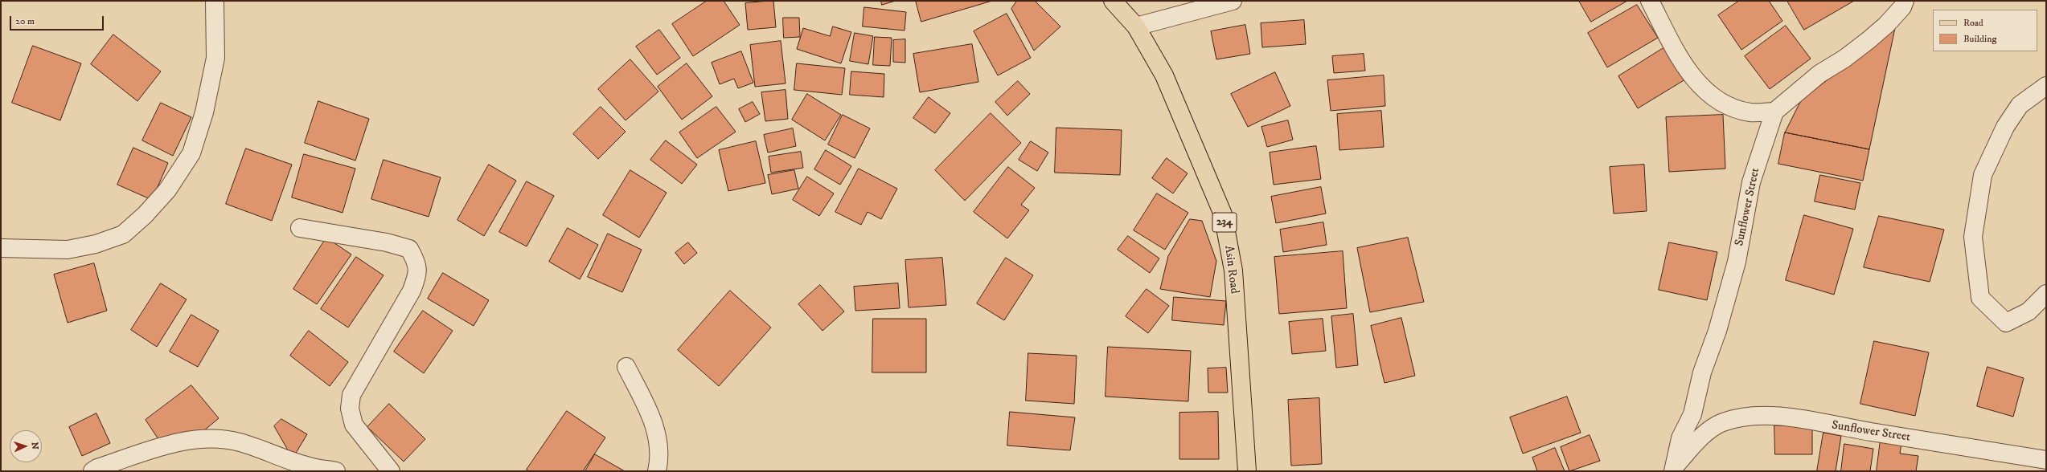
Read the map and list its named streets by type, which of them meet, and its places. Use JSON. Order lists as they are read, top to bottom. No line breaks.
{"streets":{"main road":["234","Asin Road"],"street":["Sunflower Street"]},"legend":["Road","Building"],"scale_bar":"20 m","north":"right"}
